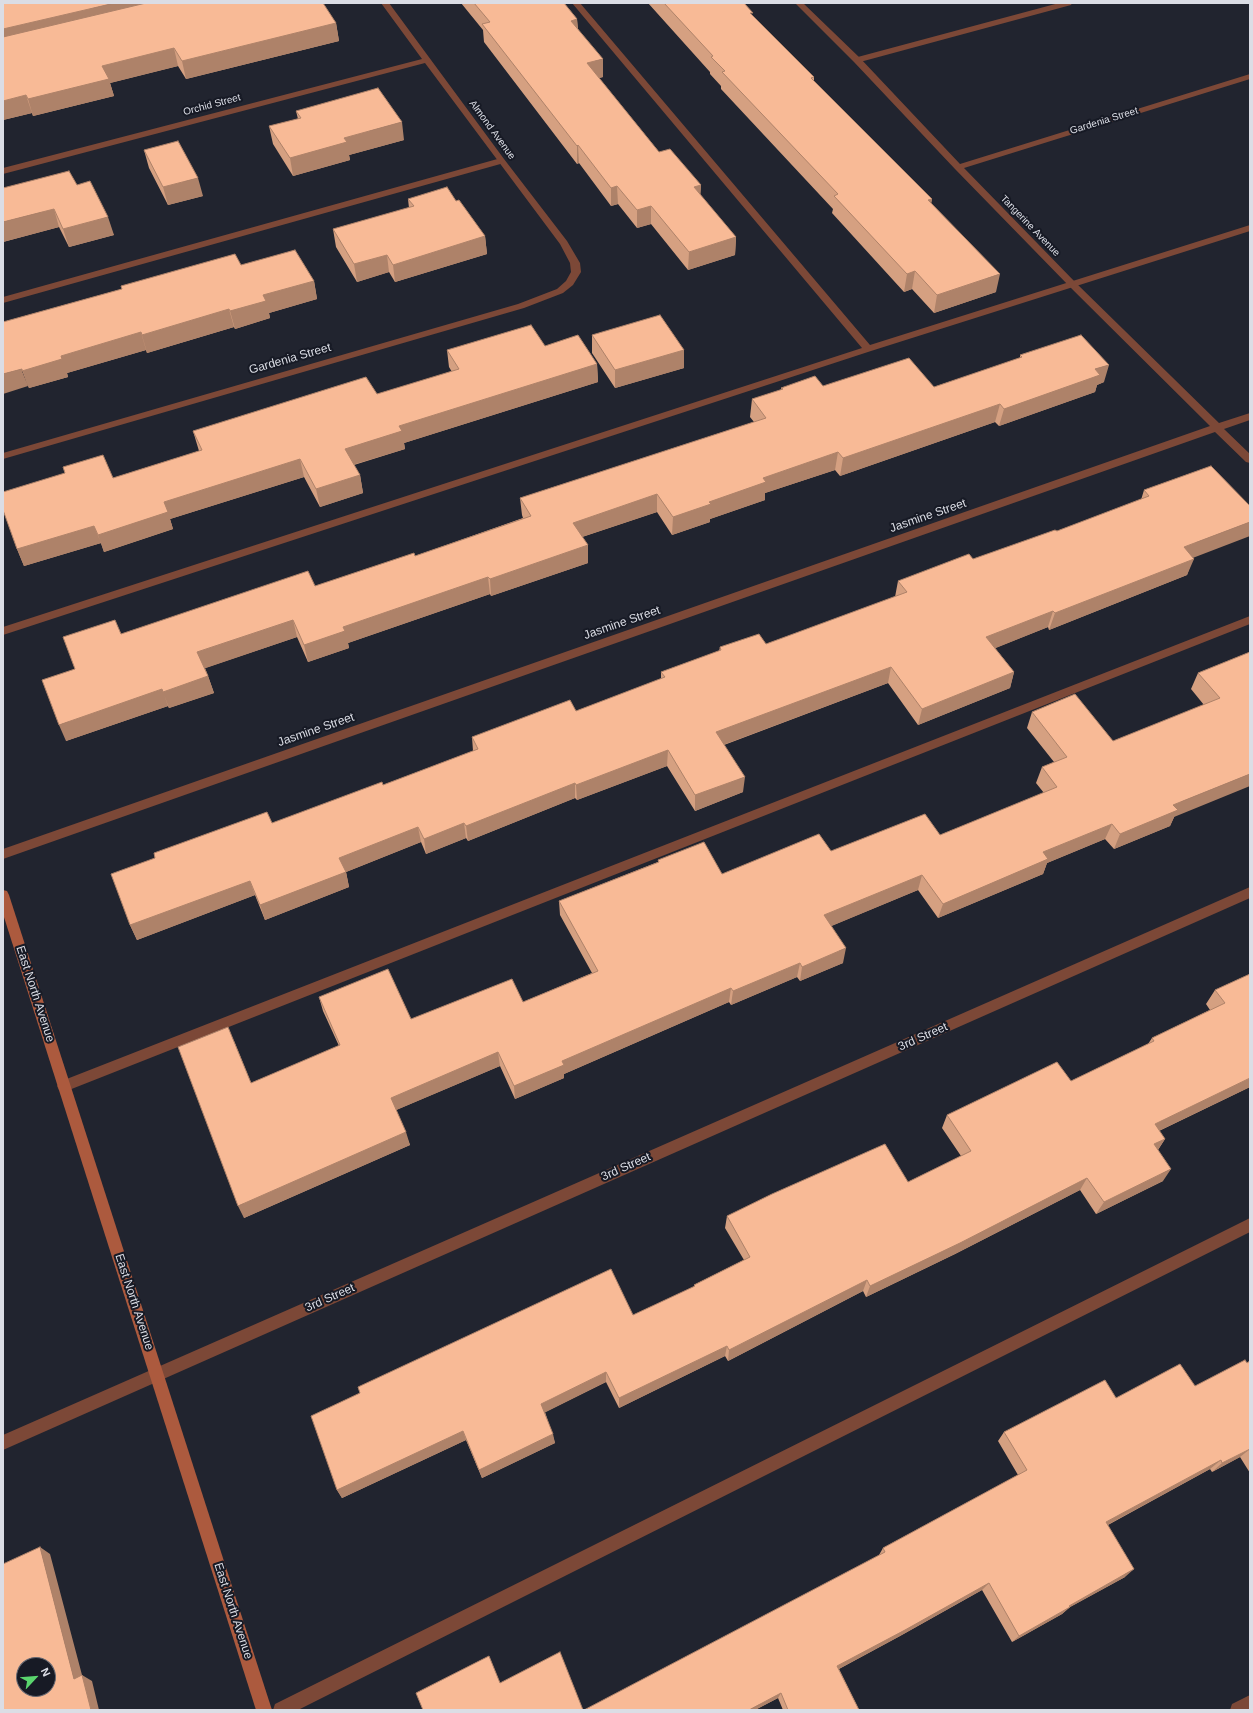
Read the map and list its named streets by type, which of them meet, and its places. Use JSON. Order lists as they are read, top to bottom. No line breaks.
{"streets":{"street":["Orchid Street","Gardenia Street","Almond Avenue","Tangerine Avenue","Jasmine Street","East North Avenue","3rd Street"]},"crossings":[["Orchid Street","Almond Avenue"],["Gardenia Street","Almond Avenue"],["Gardenia Street","Tangerine Avenue"],["Tangerine Avenue","Jasmine Street"],["East North Avenue","3rd Street"]],"north":"top right"}
